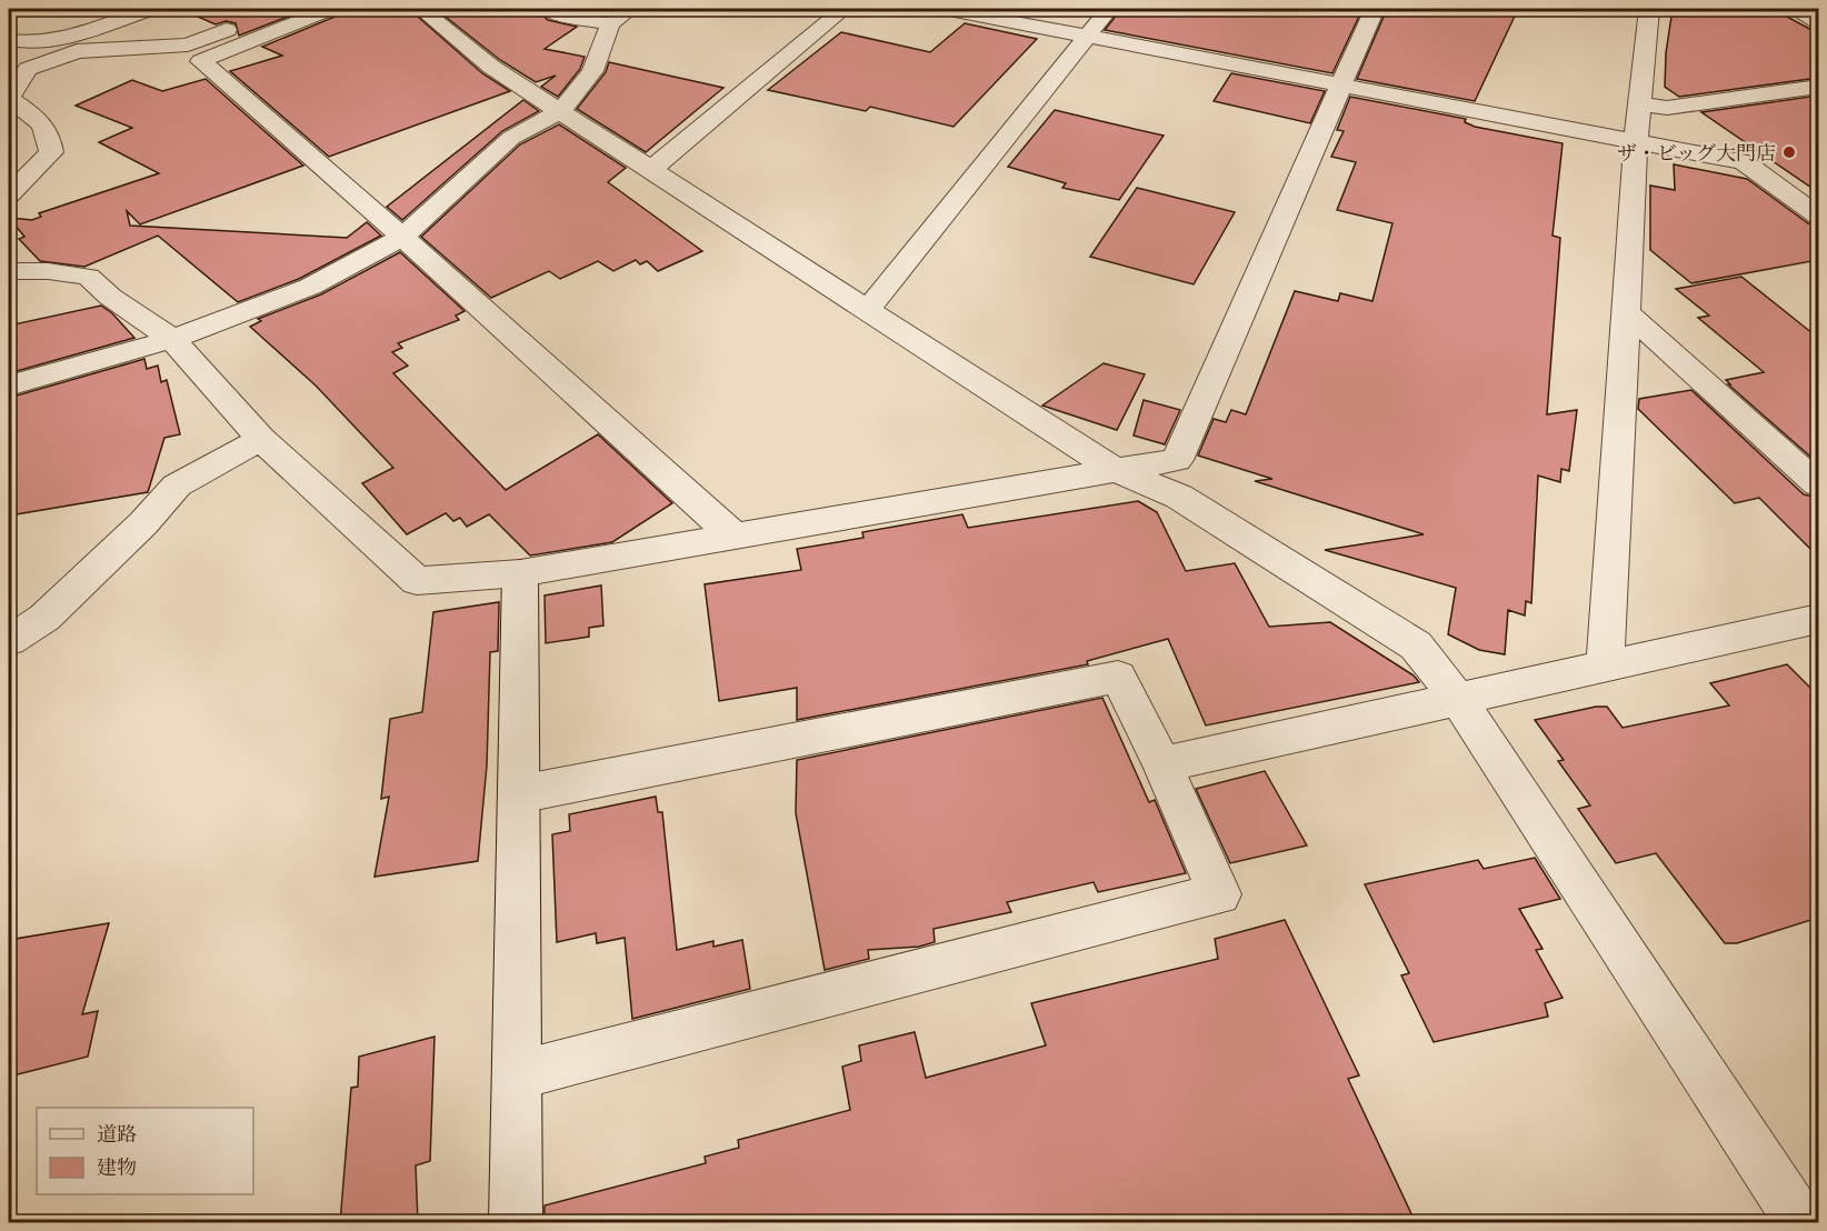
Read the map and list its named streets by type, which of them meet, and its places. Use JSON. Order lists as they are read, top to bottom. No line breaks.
{"places":["ザ・ビッグ大門店"],"legend":["道路","建物"]}
